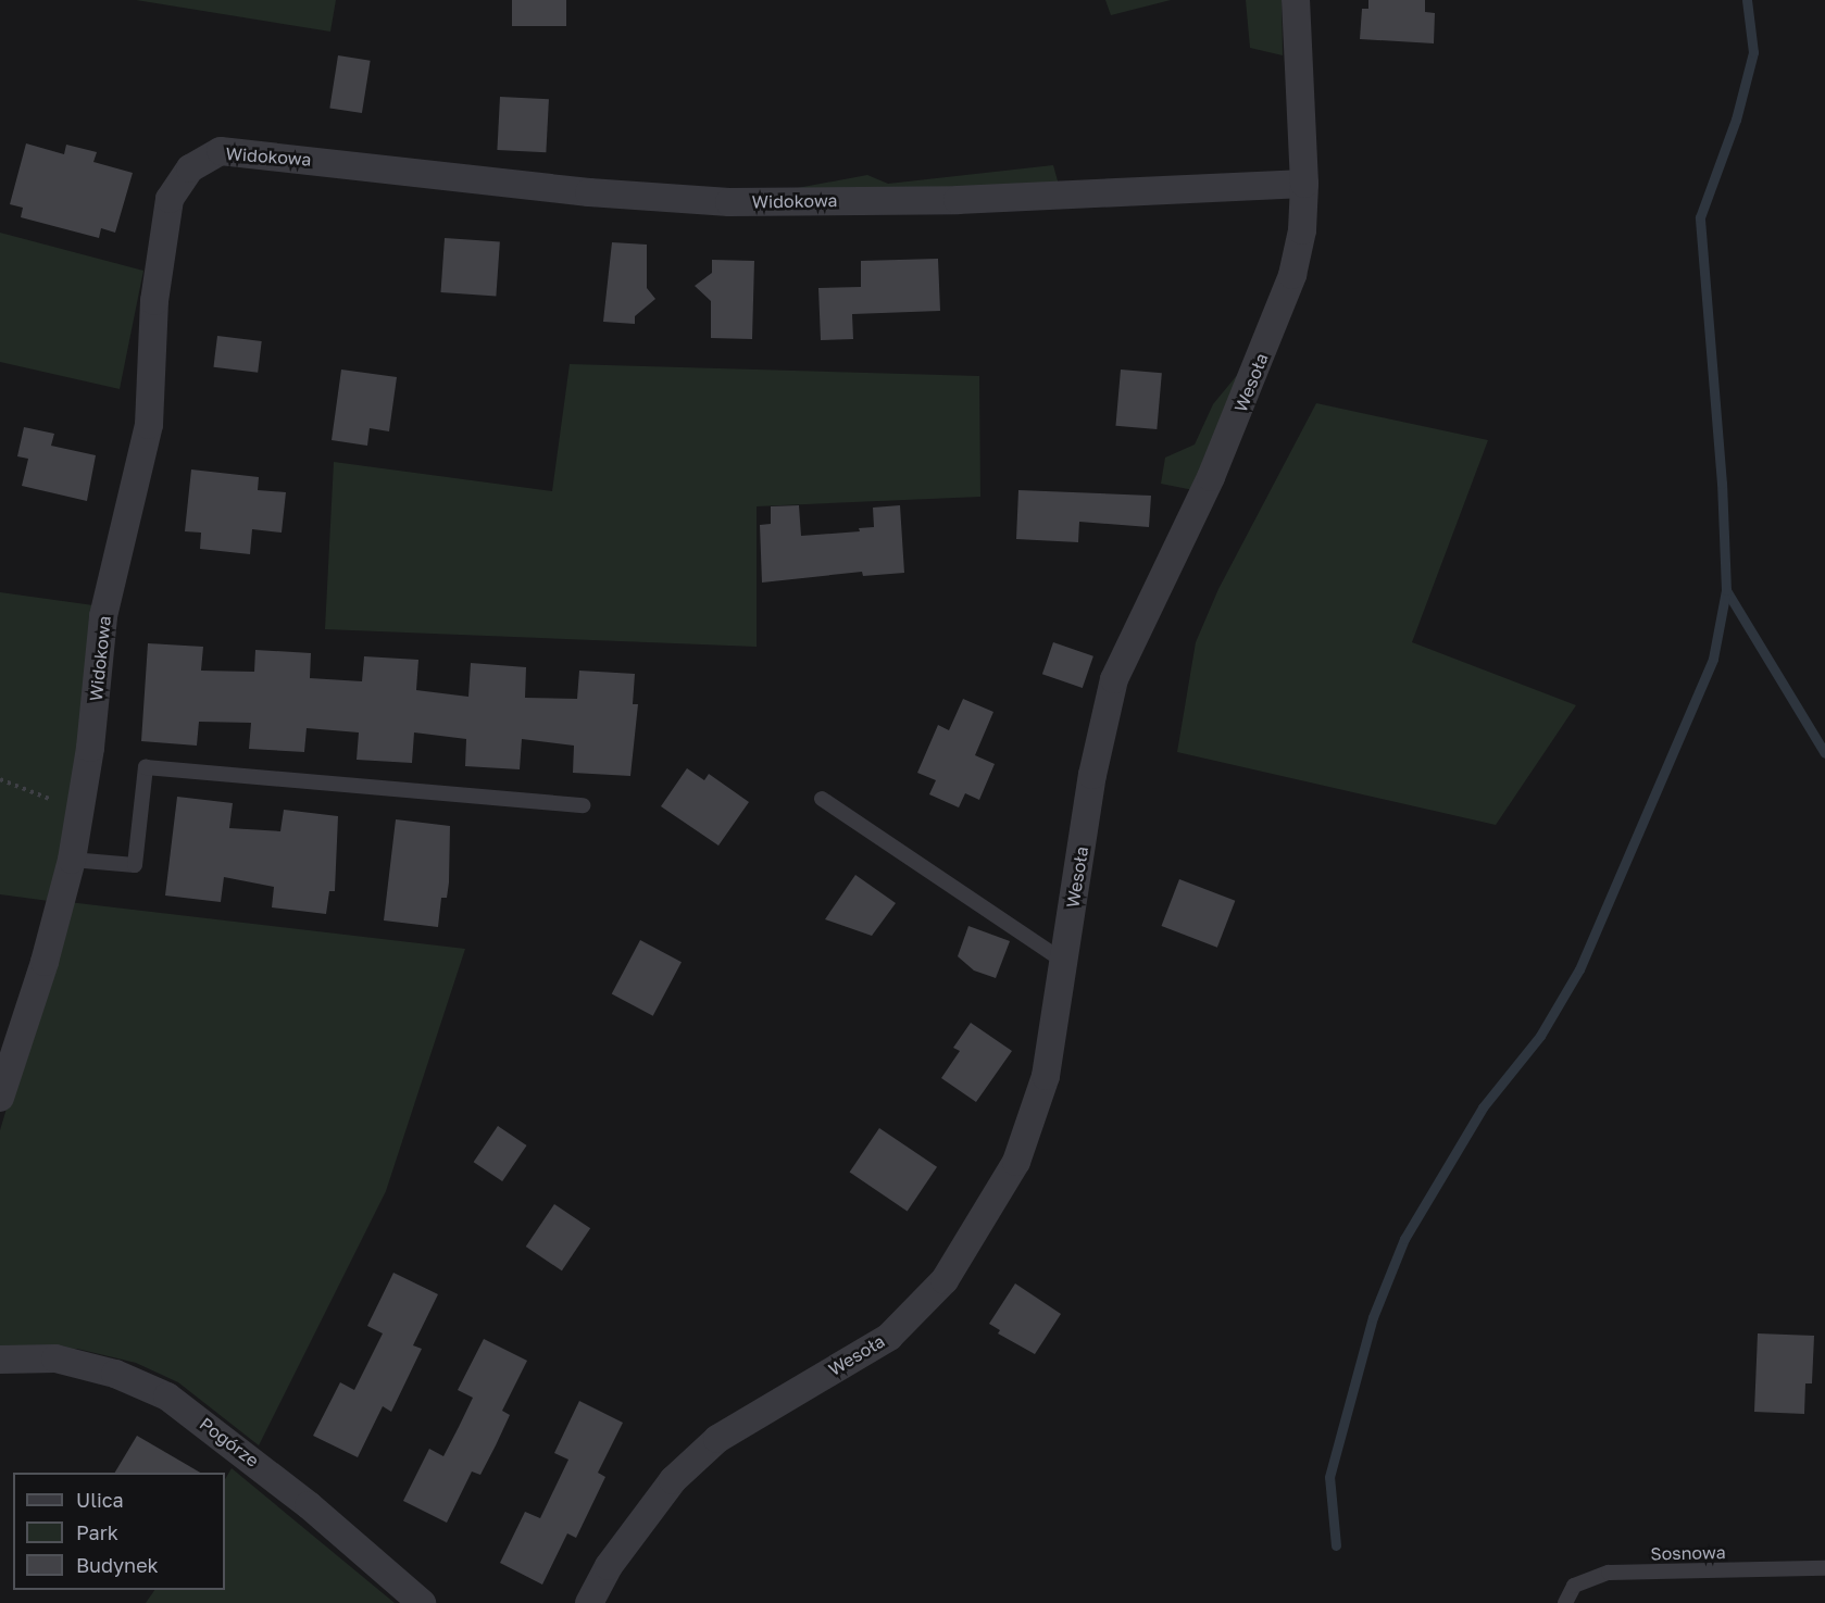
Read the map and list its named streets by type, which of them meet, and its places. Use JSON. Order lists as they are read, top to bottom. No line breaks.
{"streets":{"street":["Widokowa","Wesoła","Pogórze"],"lane":["Sosnowa"]},"crossings":[["Widokowa","Wesoła"]],"legend":["Ulica","Park","Budynek"]}
